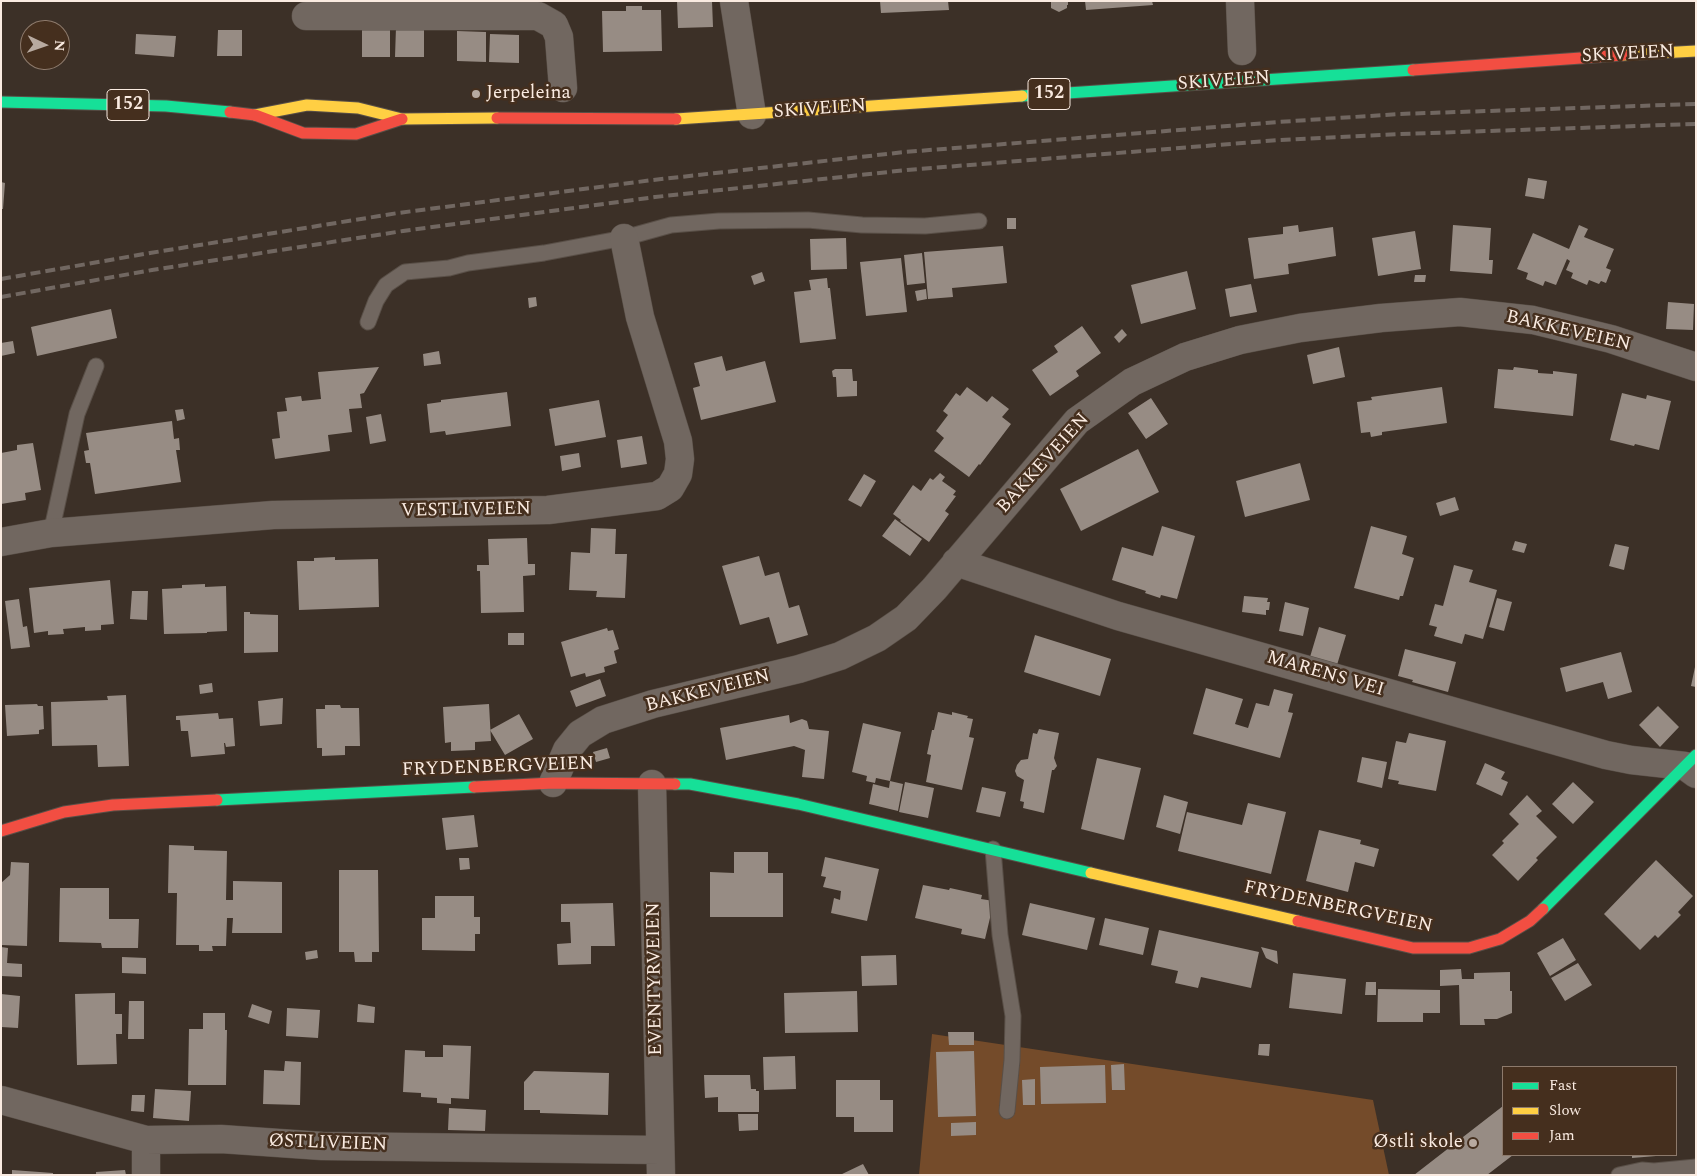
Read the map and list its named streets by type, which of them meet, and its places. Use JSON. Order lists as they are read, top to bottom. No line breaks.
{"streets":{"main road":["SKIVEIEN","152","FRYDENBERGVEIEN"],"street":["BAKKEVEIEN","VESTLIVEIEN","MARENS VEI","EVENTYRVEIEN","ØSTLIVEIEN"]},"crossings":[["BAKKEVEIEN","MARENS VEI"],["BAKKEVEIEN","FRYDENBERGVEIEN"],["MARENS VEI","FRYDENBERGVEIEN"],["FRYDENBERGVEIEN","EVENTYRVEIEN"],["EVENTYRVEIEN","ØSTLIVEIEN"]],"places":["Jerpeleina","Østli skole"],"legend":["Fast","Slow","Jam"],"north":"right"}
